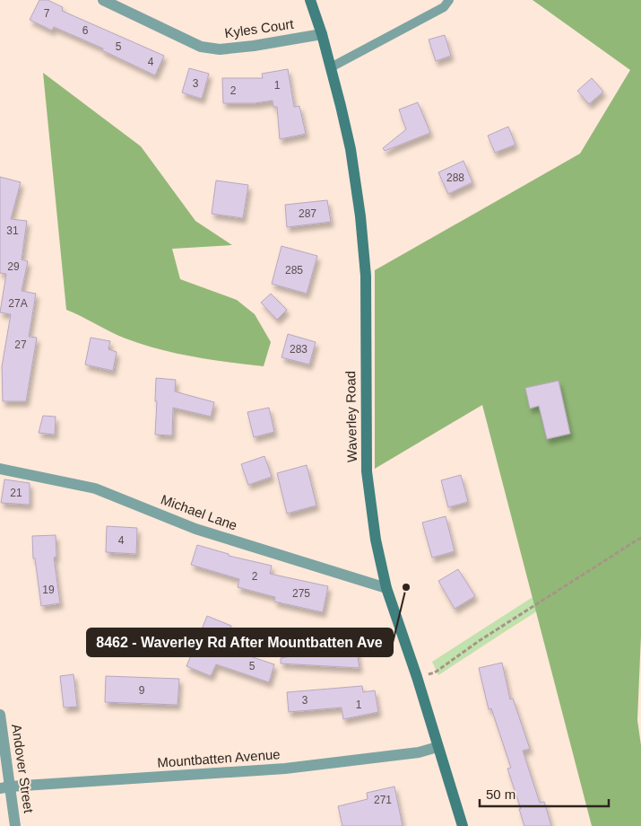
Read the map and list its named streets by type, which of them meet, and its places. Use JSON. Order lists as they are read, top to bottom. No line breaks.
{"streets":{"main road":["Waverley Road"],"street":["Kyles Court","Michael Lane","Mountbatten Avenue","Andover Street"]},"crossings":[["Kyles Court","Waverley Road"],["Waverley Road","Michael Lane"],["Waverley Road","Mountbatten Avenue"],["Mountbatten Avenue","Andover Street"]],"places":["8462 - Waverley Rd After Mountbatten Ave"],"house_numbers":["7","6","5","4","3","1","2","288","287","31","29","285","27A","27","283","21","4","2","19","275","5","9","3","1","271"],"scale_bar":"50 m"}
